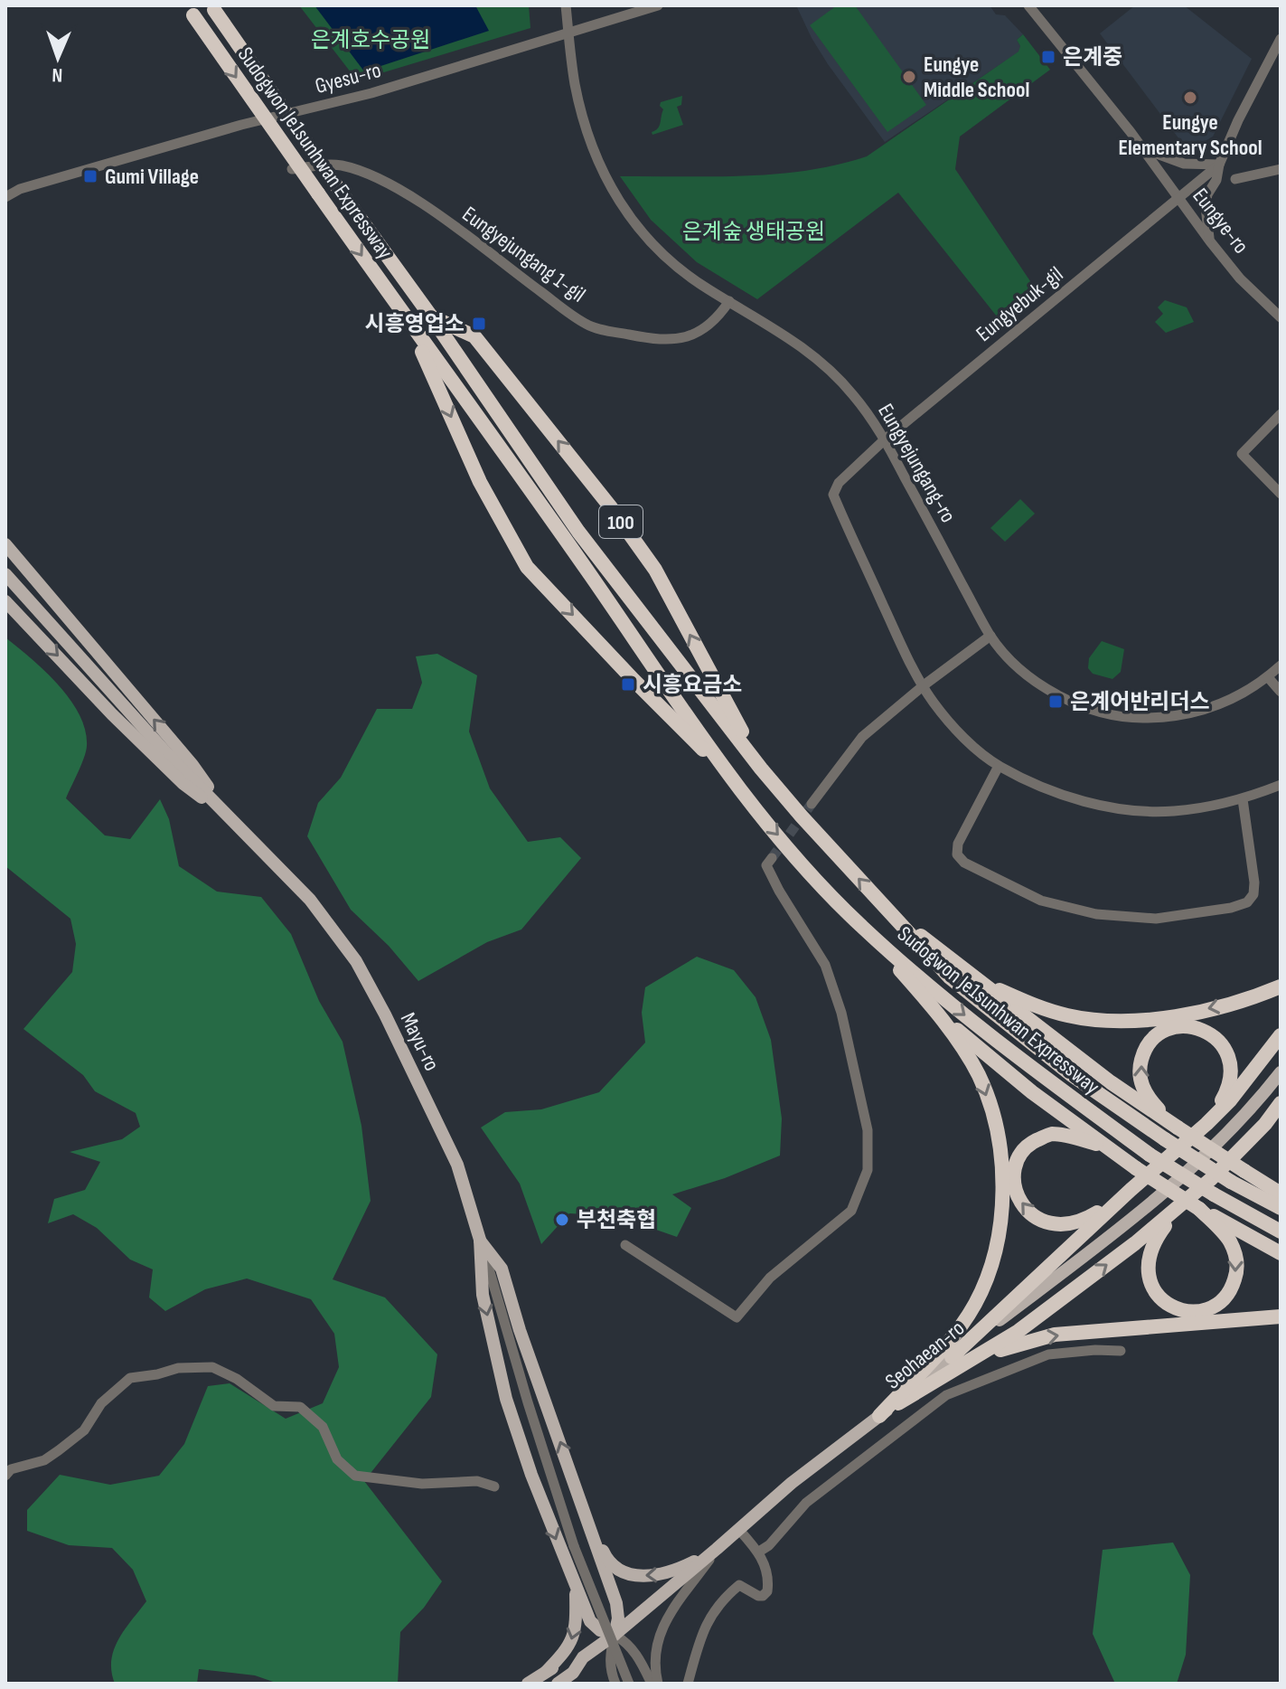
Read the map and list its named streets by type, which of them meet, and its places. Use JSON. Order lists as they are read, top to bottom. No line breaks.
{"streets":{"highway":["Sudogwon Je1sunhwan Expressway","100"],"main road":["Mayu-ro","Seohaean-ro"],"street":["Gyesu-ro","Eungye-ro","Eungyejungang 1-gil","Eungyebuk-gil","Eungyejungang-ro"]},"crossings":[["Gyesu-ro","Eungyejungang-ro"],["Eungye-ro","Eungyebuk-gil"],["Eungyejungang 1-gil","Eungyejungang-ro"],["Eungyebuk-gil","Eungyejungang-ro"],["Mayu-ro","Seohaean-ro"]],"parks":["은계호수공원","은계숲 생태공원"],"places":{"transit":["은계중","Gumi Village","시흥영업소","시흥요금소","은계어반리더스"],"other":["Eungye Middle School","Eungye Elementary School","부천축협"]},"north":"bottom"}
